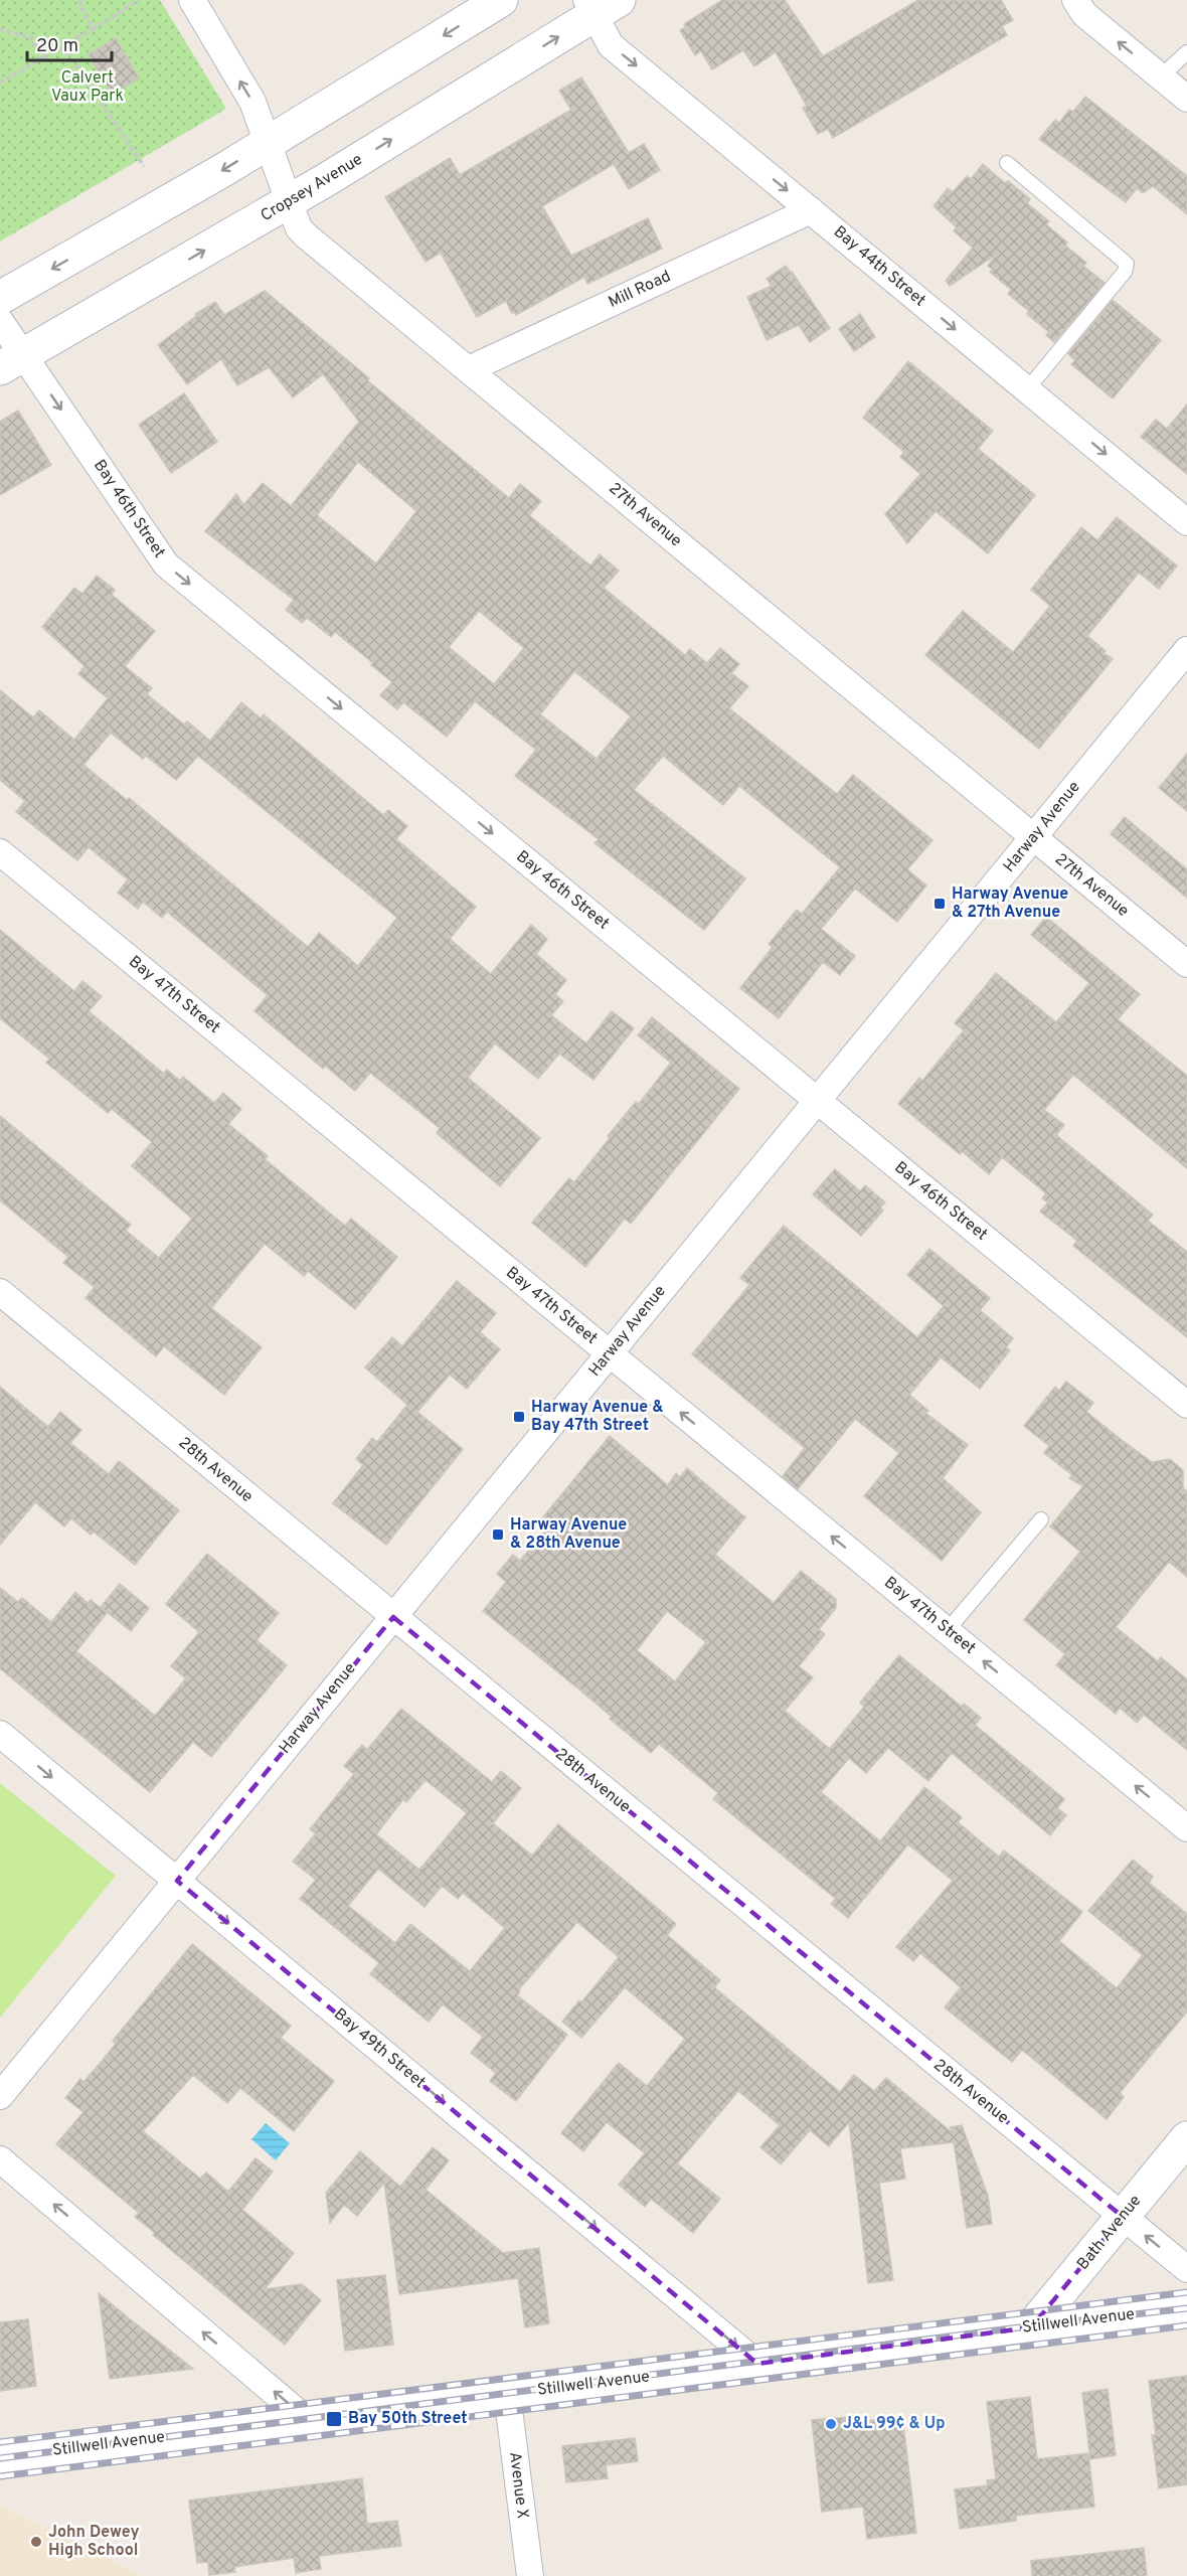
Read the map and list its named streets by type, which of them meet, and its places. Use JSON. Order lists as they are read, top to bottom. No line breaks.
{"streets":{"main road":["Cropsey Avenue","Bath Avenue","Stillwell Avenue"],"street":["Bay 44th Street","Mill Road","Bay 46th Street","27th Avenue","Harway Avenue","Bay 47th Street","28th Avenue","Bay 49th Street","Avenue X"]},"crossings":[["Cropsey Avenue","Bay 44th Street"],["Cropsey Avenue","Bay 46th Street"],["Cropsey Avenue","27th Avenue"],["Bay 44th Street","Mill Road"],["Mill Road","27th Avenue"],["Bay 46th Street","Harway Avenue"],["27th Avenue","Harway Avenue"],["Harway Avenue","Bay 47th Street"],["Harway Avenue","28th Avenue"],["Harway Avenue","Bay 49th Street"],["28th Avenue","Bath Avenue"],["Bay 49th Street","Stillwell Avenue"],["Bath Avenue","Stillwell Avenue"],["Stillwell Avenue","Avenue X"]],"one_way":["Bay 44th Street","Bay 46th Street","Bay 47th Street","Bay 49th Street"],"parks":["Calvert Vaux Park"],"places":{"transit":["Harway Avenue & 27th Avenue","Harway Avenue & Bay 47th Street","Harway Avenue & 28th Avenue","Bay 50th Street"],"other":["J&L 99¢ & Up","John Dewey High School"]},"scale_bar":"20 m"}
